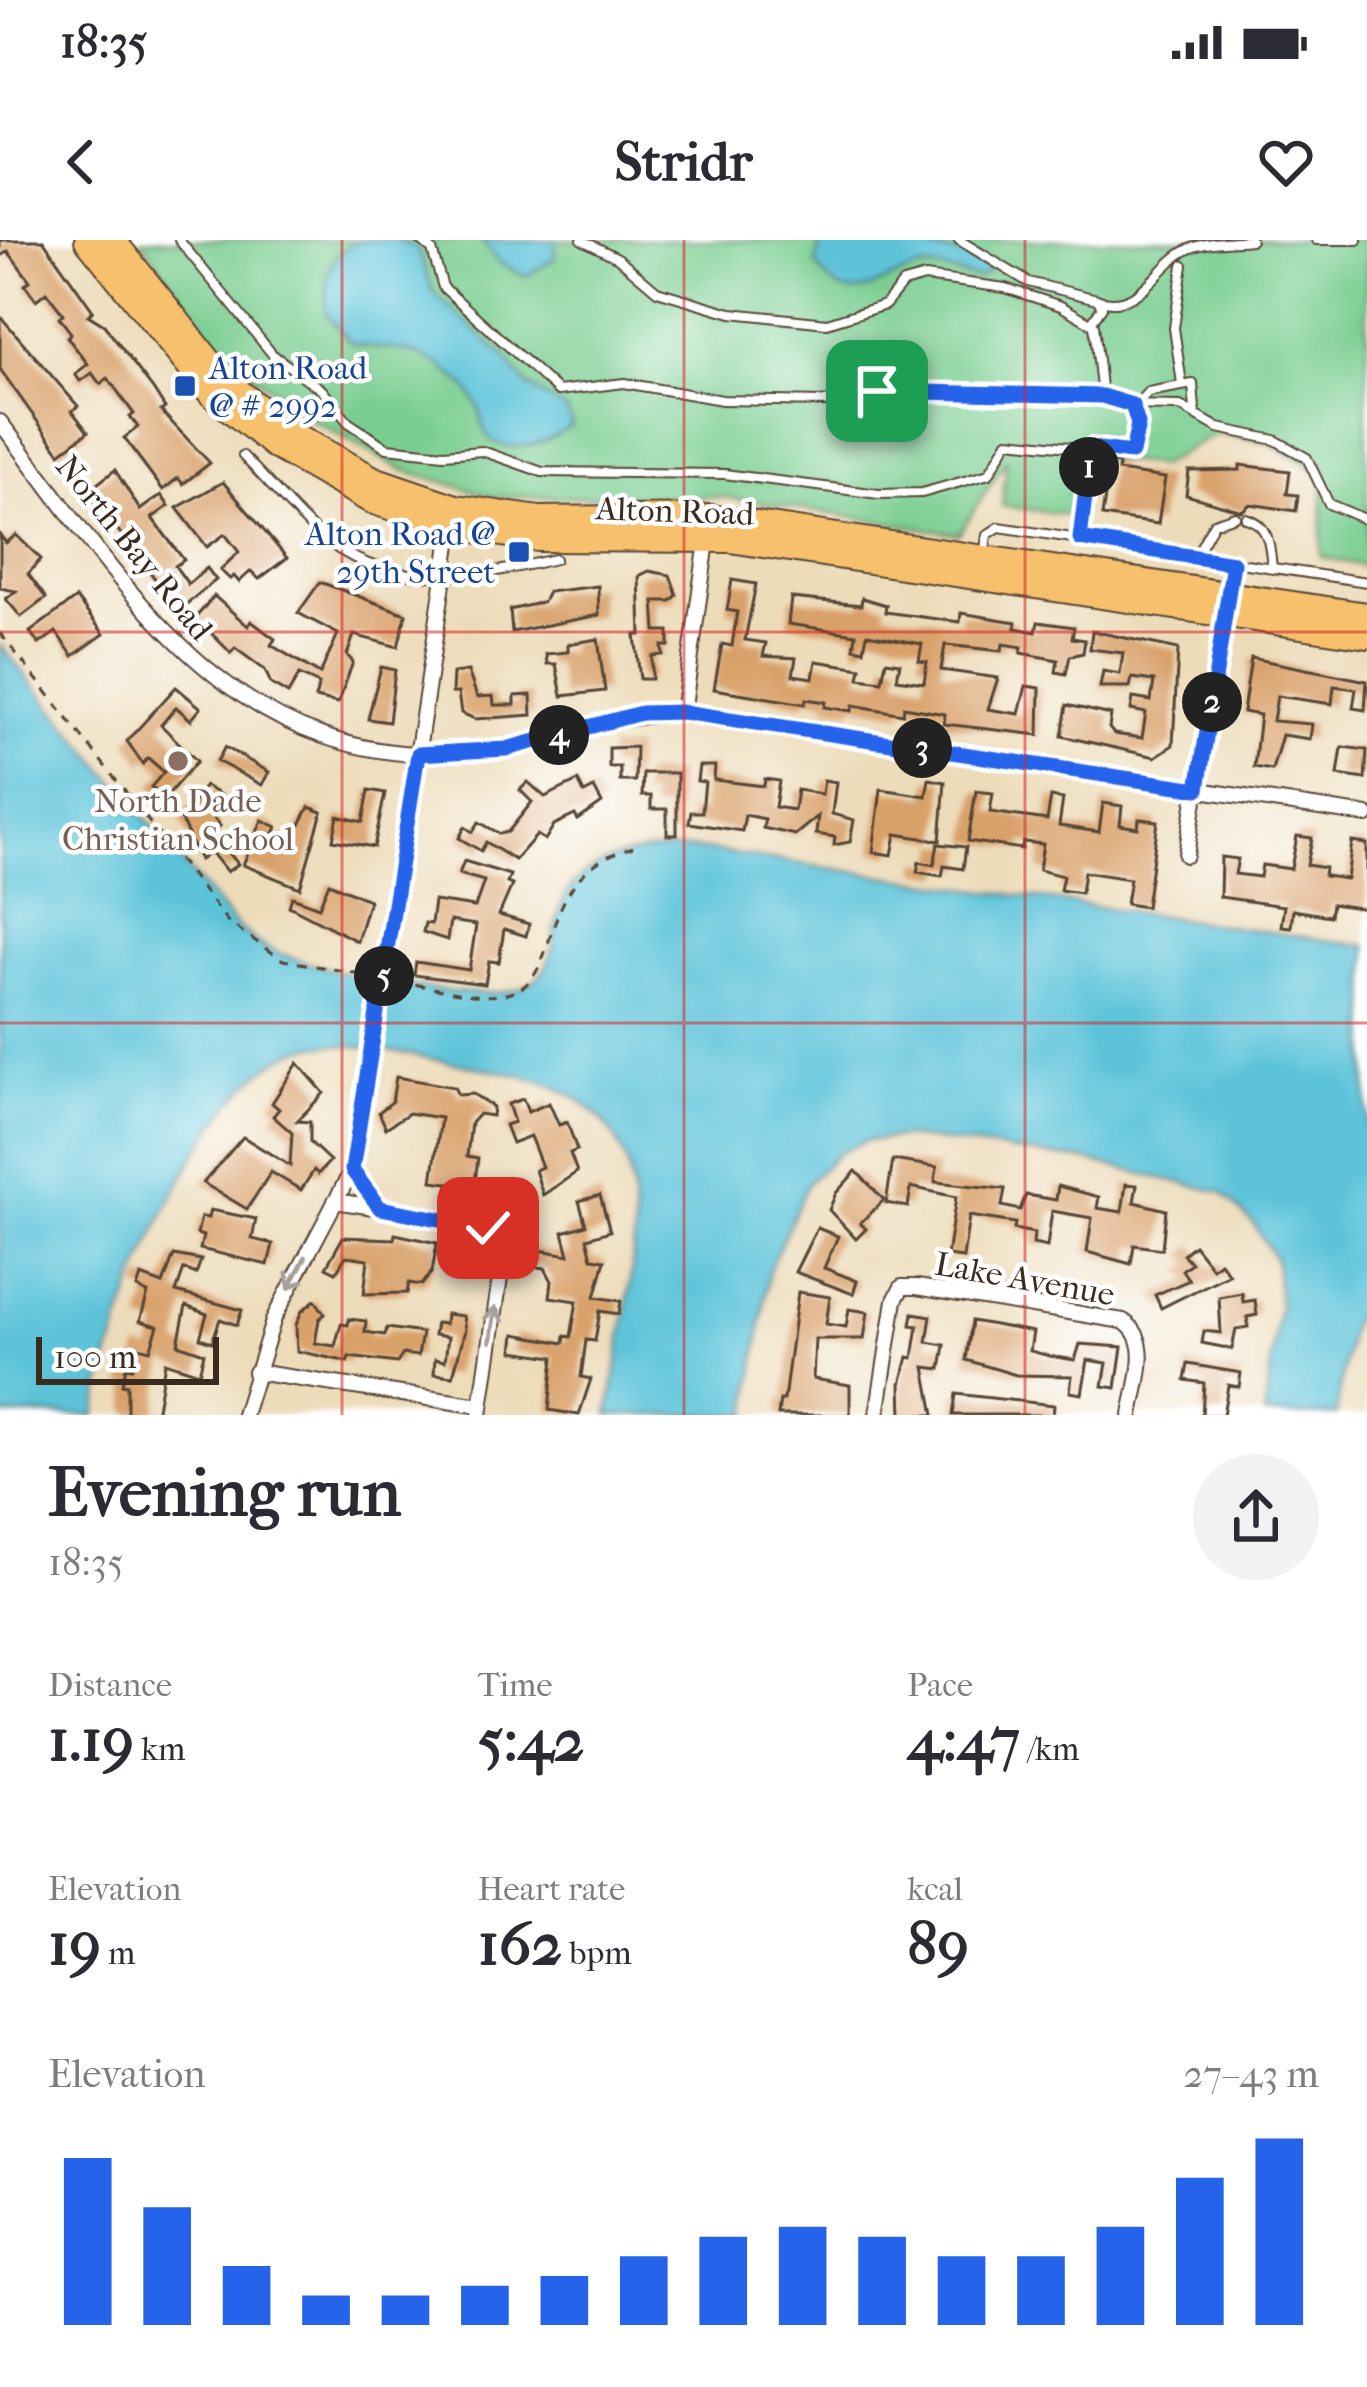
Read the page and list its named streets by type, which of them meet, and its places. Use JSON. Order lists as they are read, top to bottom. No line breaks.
{"streets":{"highway":["Alton Road"],"street":["North Bay Road","Lake Avenue"]},"places":{"transit":["Alton Road @ # 2992","Alton Road @ 29th Street"],"other":["North Dade Christian School"]},"scale_bar":"100 m","page":{"status":"18:35","header":"Stridr","pins":["1","2","4","3","5"],"scale":"100 m","heading":["Evening run","18:35"],"stats":[["Distance","1.19 km"],["Time","5:42"],["Pace","4:47 /km"],["Elevation","19 m"],["Heart rate","162 bpm"],["kcal","89"]],"chart":["Elevation","27–43 m"]}}
